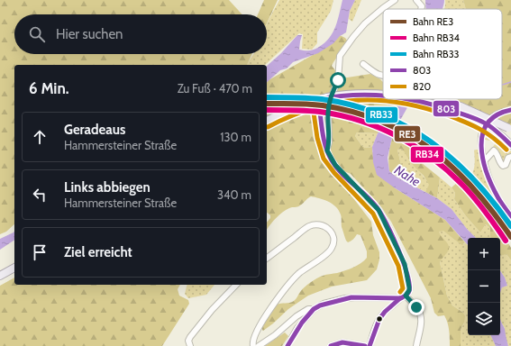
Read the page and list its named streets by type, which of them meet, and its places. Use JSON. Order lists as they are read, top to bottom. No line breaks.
{"water":["Nahe"],"lines":["transit line 803","rail line RB33","transit line 820","rail line RE3","rail line RB34"],"legend":["Bahn RE3","Bahn RB34","Bahn RB33","803","820"],"page":{"search":"Hier suchen","heading":["6 Min.","Zu Fuß · 470 m"],"list":[["Geradeaus","Hammersteiner Straße","130 m"],["Links abbiegen","Hammersteiner Straße","340 m"],"Ziel erreicht"],"map_buttons":["+","−"]}}
